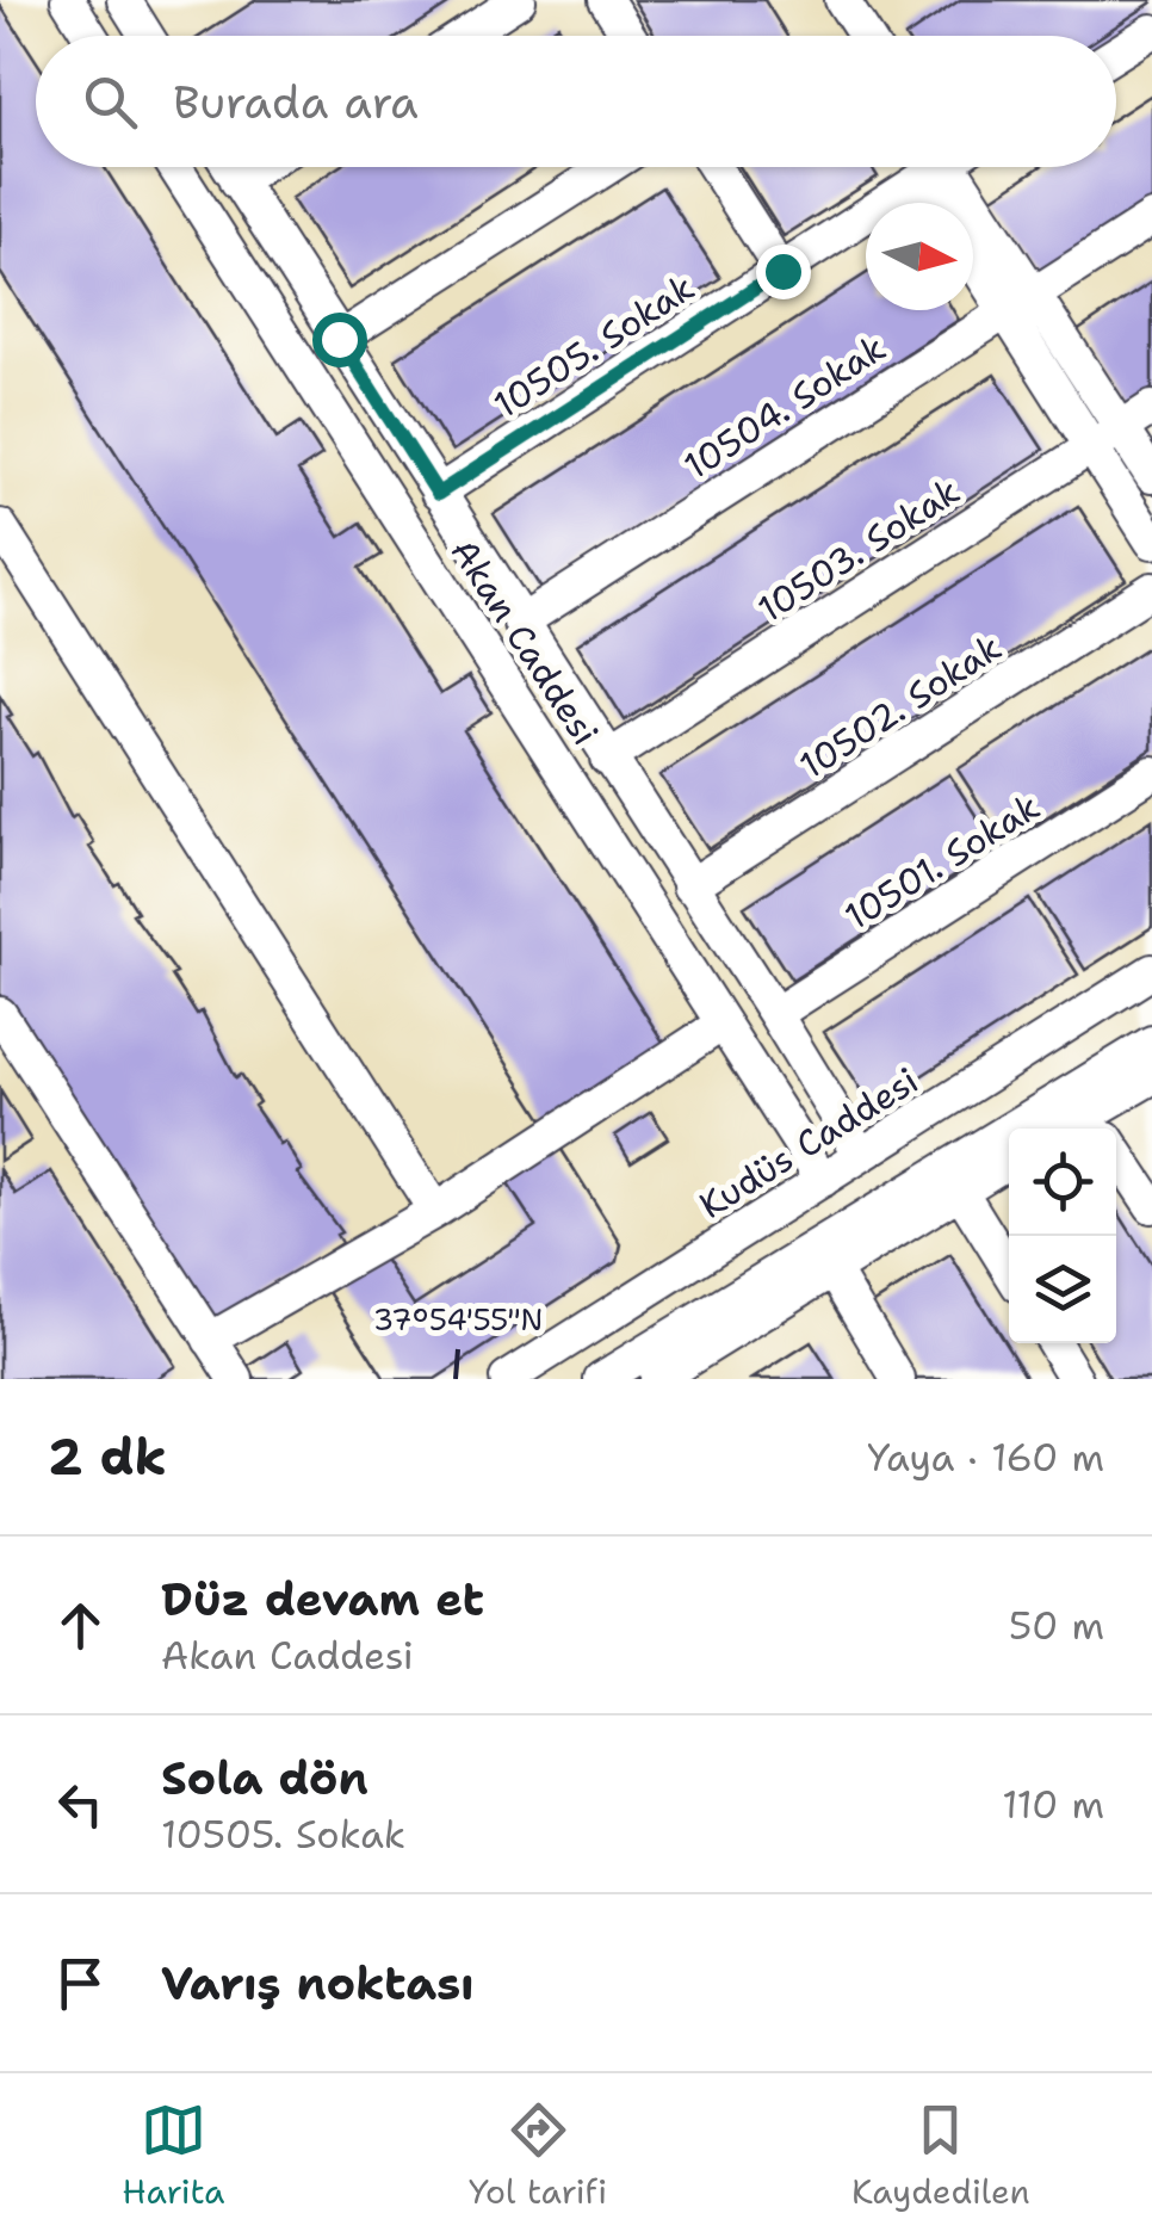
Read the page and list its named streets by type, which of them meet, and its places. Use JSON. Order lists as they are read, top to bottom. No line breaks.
{"streets":{"street":["10505. Sokak","10504. Sokak","10503. Sokak","Akan Caddesi","10502. Sokak","10501. Sokak","Kudüs Caddesi"]},"crossings":[["10505. Sokak","Akan Caddesi"],["10504. Sokak","Akan Caddesi"],["10503. Sokak","Akan Caddesi"],["Akan Caddesi","10502. Sokak"],["Akan Caddesi","10501. Sokak"],["Akan Caddesi","Kudüs Caddesi"]],"north":"right","page":{"search":"Burada ara","heading":["2 dk","Yaya · 160 m"],"list":[["Düz devam et","Akan Caddesi","50 m"],["Sola dön","10505. Sokak","110 m"],"Varış noktası"],"nav":["Harita","Yol tarifi","Kaydedilen"]},"coordinates":["37°54'55\"N"]}
